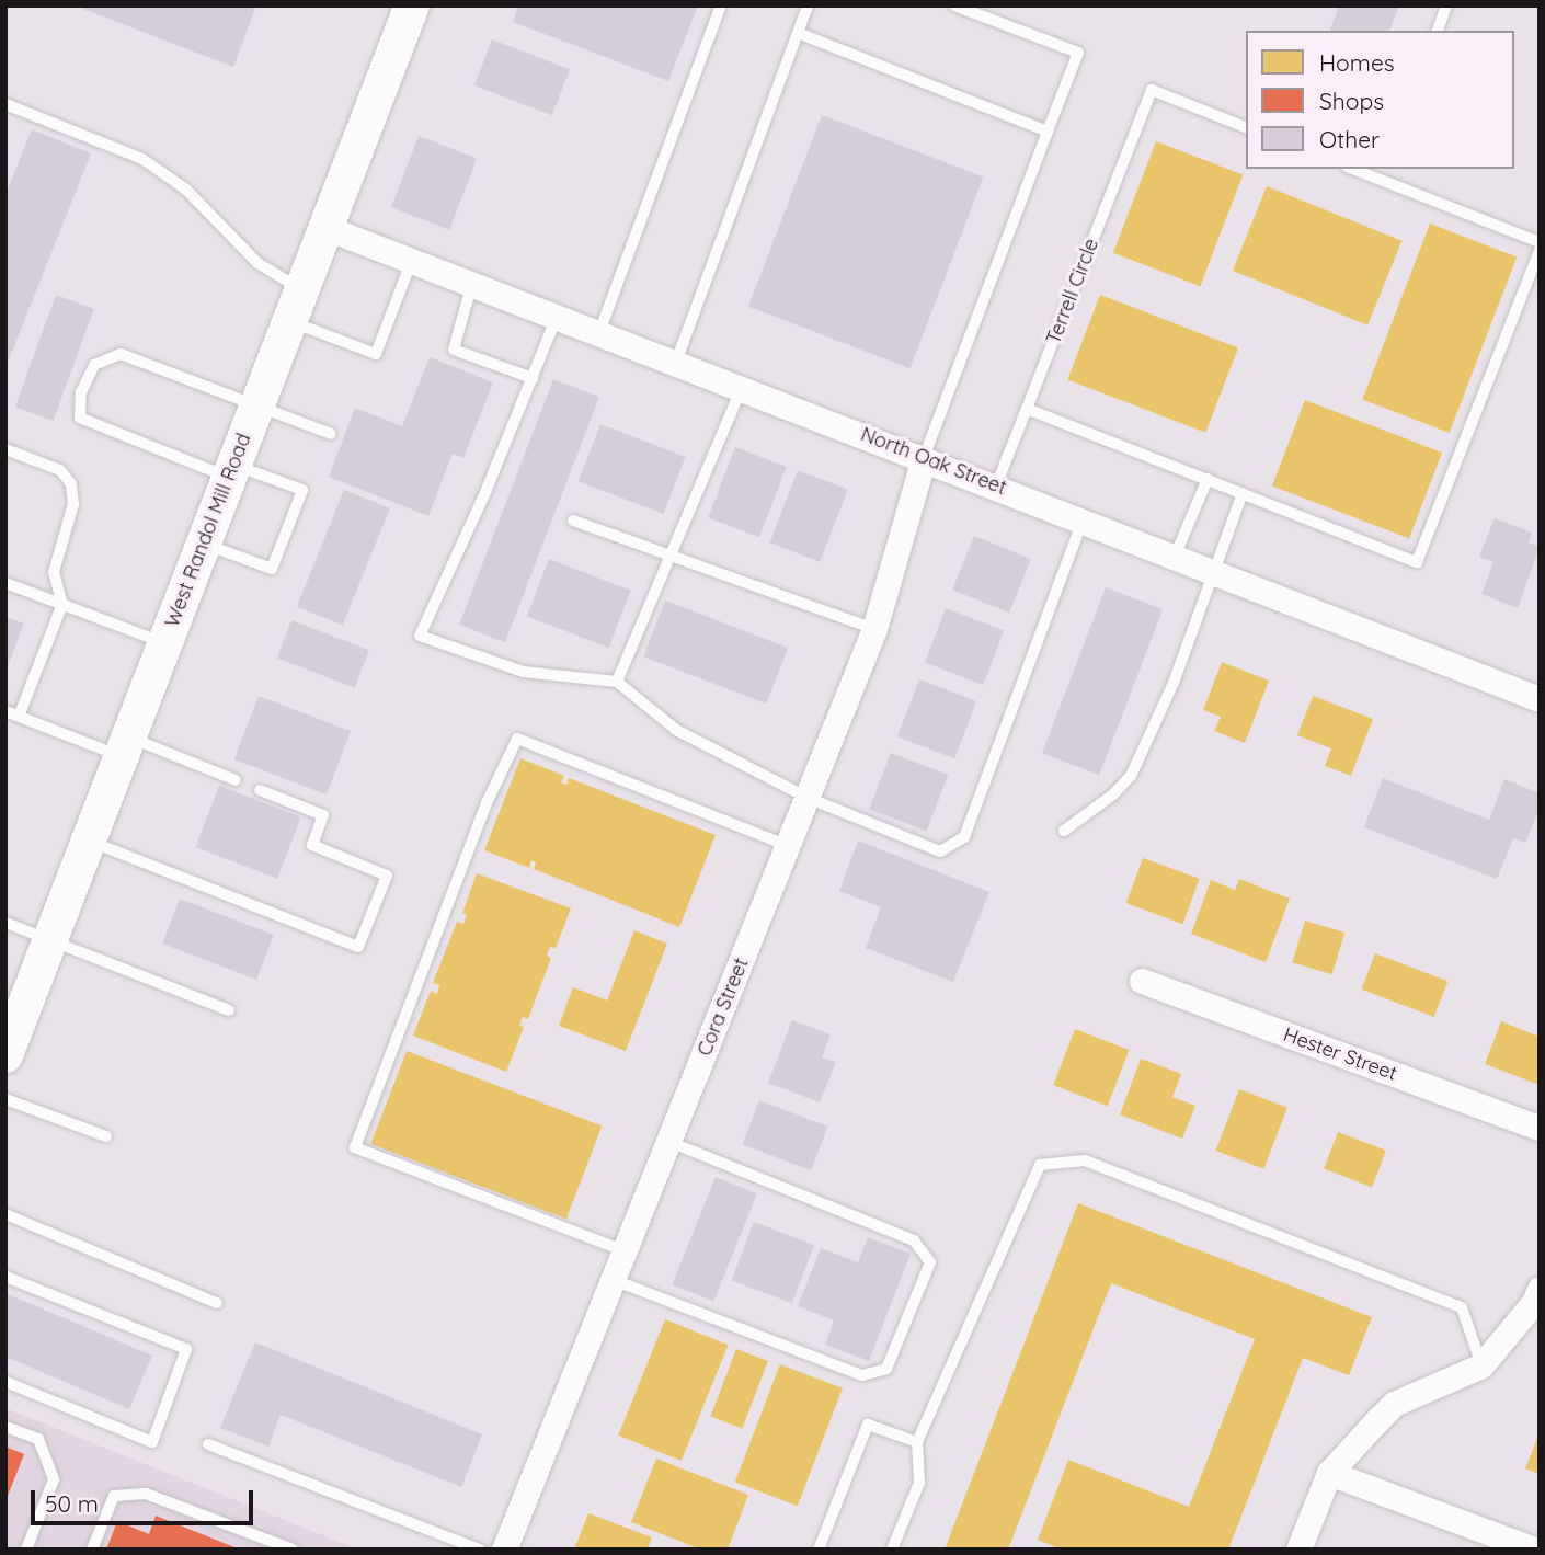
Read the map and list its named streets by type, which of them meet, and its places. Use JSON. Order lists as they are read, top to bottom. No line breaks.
{"streets":{"main road":["West Randol Mill Road"],"street":["North Oak Street","Cora Street","Hester Street"],"lane":["Terrell Circle"]},"crossings":[["North Oak Street","West Randol Mill Road"],["North Oak Street","Cora Street"]],"legend":["Homes","Shops","Other"],"scale_bar":"50 m"}
